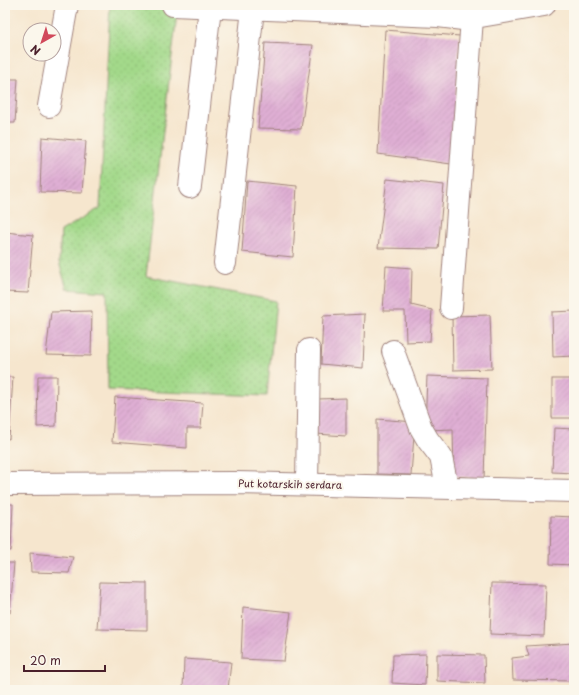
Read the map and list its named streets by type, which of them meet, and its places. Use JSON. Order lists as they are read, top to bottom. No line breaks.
{"streets":{"street":["Put kotarskih serdara"]},"scale_bar":"20 m","north":"bottom left"}
